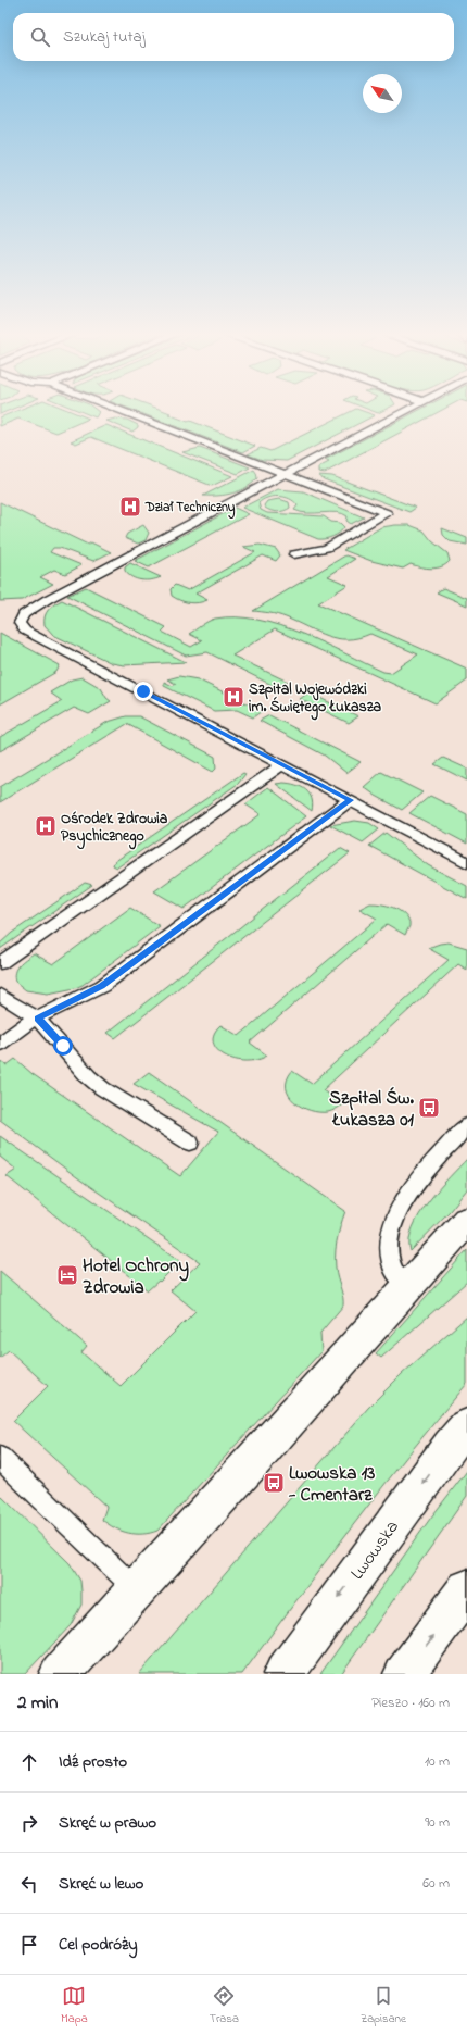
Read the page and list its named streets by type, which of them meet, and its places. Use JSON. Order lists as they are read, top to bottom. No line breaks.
{"streets":{"street":["Lwowska"]},"places":{"hospital":["Dział Techniczny","Szpital Wojewódzki im. Świętego Łukasza","Ośrodek Zdrowia Psychicznego"],"bus stop":["Szpital Św. Łukasza 01","Lwowska 13 - Cmentarz"],"hotel":["Hotel Ochrony Zdrowia"]},"north":"top left","page":{"search":"Szukaj tutaj","heading":["2 min","Pieszo · 160 m"],"list":[["Idź prosto","10 m"],["Skręć w prawo","90 m"],["Skręć w lewo","60 m"],"Cel podróży"],"nav":["Mapa","Trasa","Zapisane"]}}
